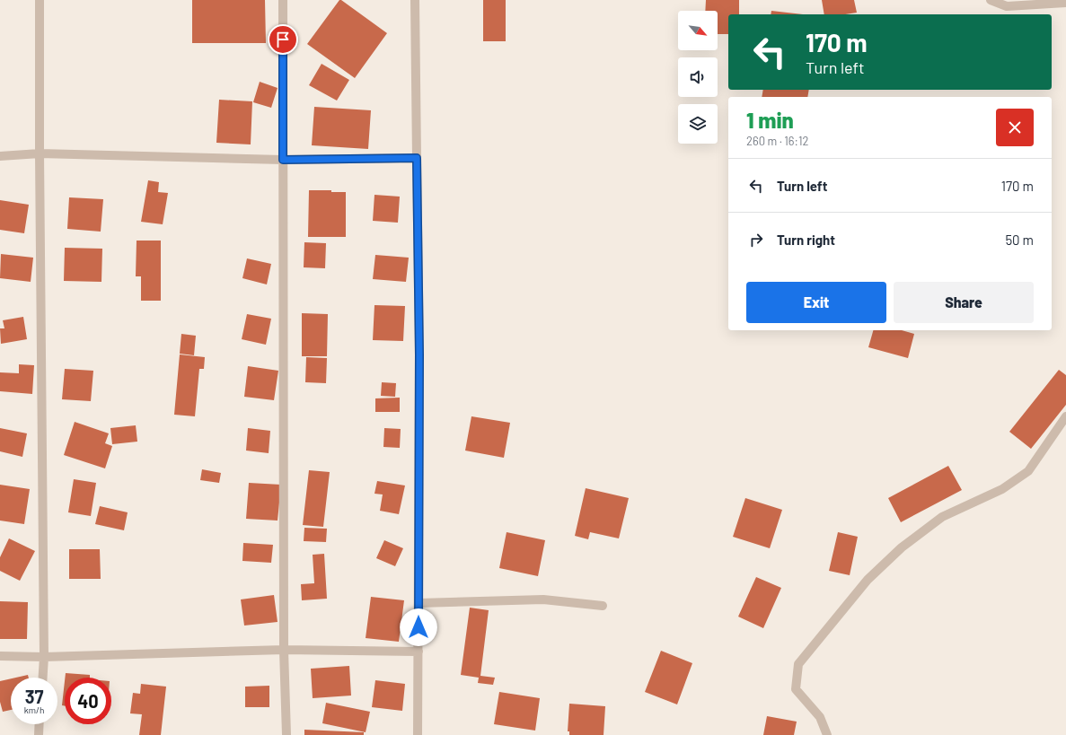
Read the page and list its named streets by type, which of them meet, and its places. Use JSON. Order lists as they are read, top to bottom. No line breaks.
{"north":"bottom right","page":{"turn":["170 m","Turn left"],"heading":["1 min","260 m · 16:12"],"list":[{"name":"Turn left","value":"170 m"},{"name":"Turn right","value":"50 m"}],"buttons":["Exit","Share"],"speed":"37 km/h","limit":"40"}}
